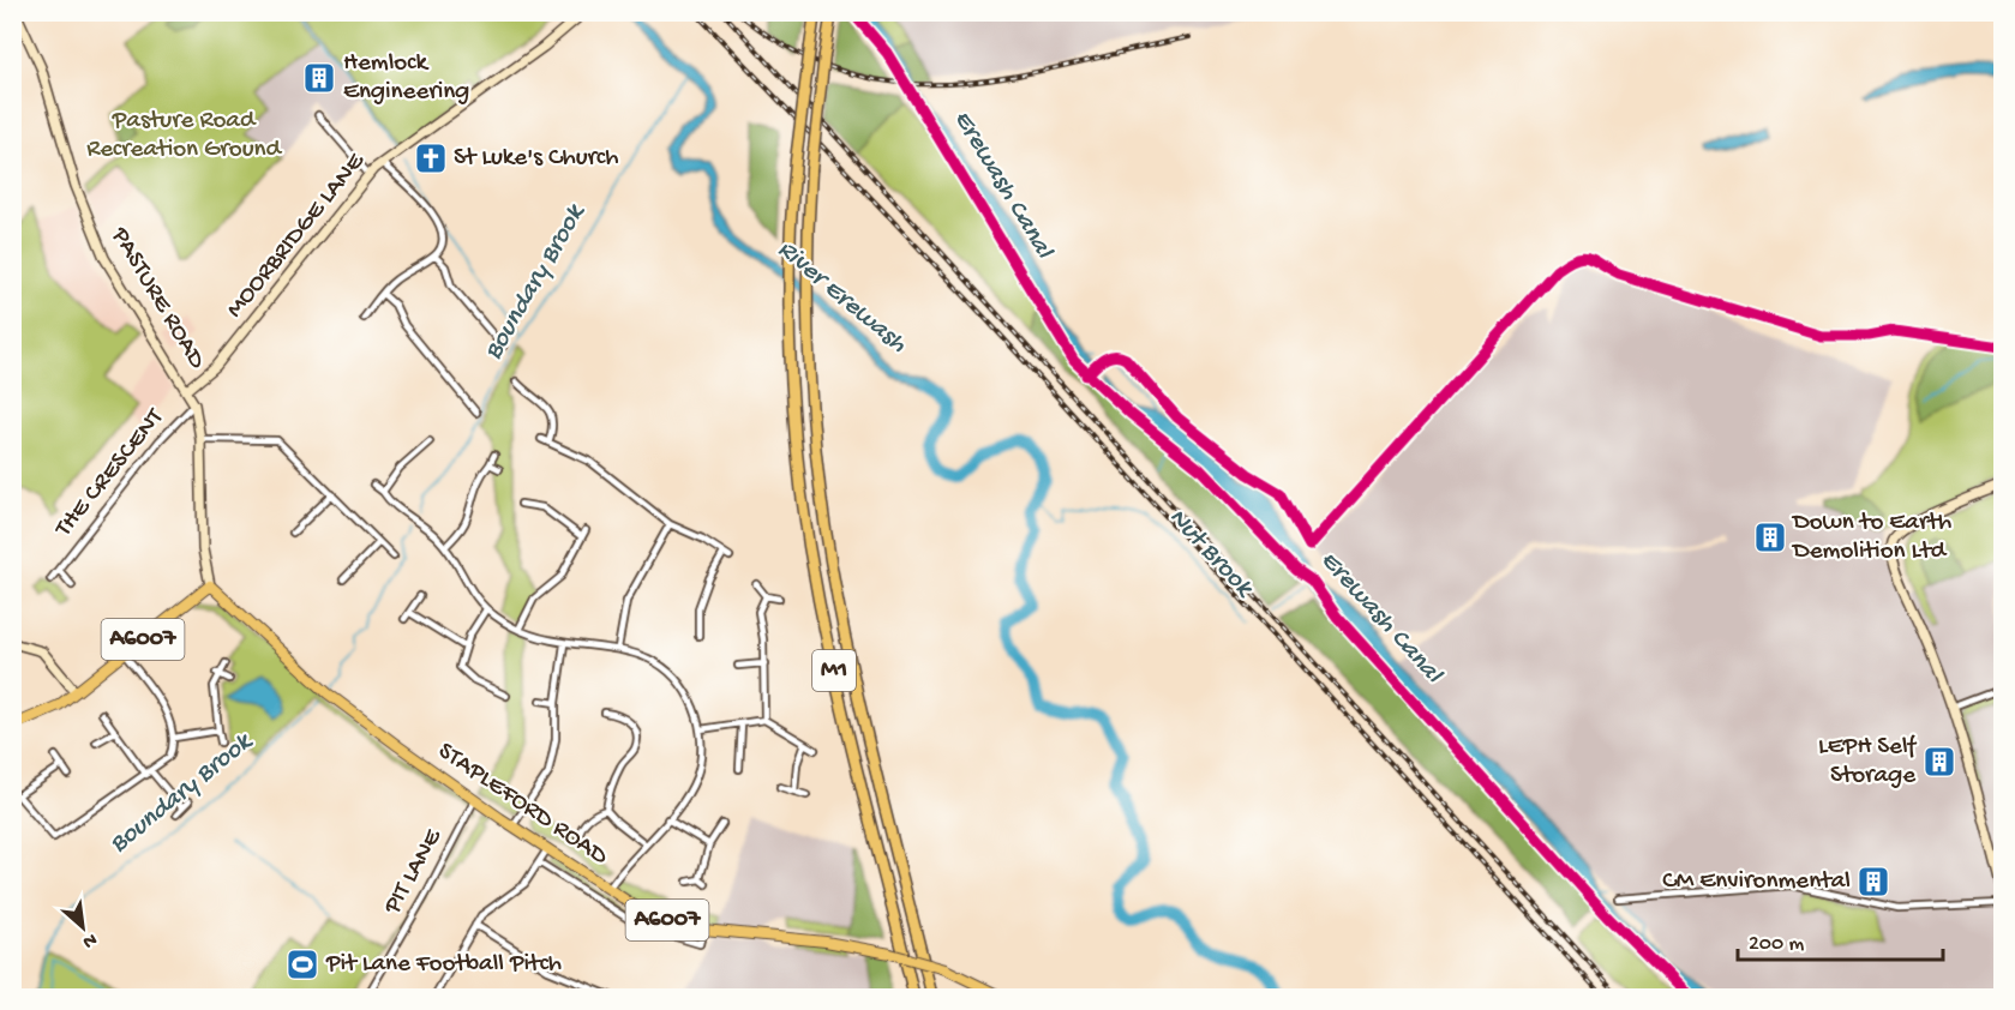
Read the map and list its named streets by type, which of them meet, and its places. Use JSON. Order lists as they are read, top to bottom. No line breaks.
{"streets":{"highway":["M1"],"main road":["A6007","STAPLEFORD ROAD"],"street":["MOORBRIDGE LANE","PASTURE ROAD","THE CRESCENT","PIT LANE"]},"crossings":[["MOORBRIDGE LANE","PASTURE ROAD"],["PASTURE ROAD","THE CRESCENT"],["PASTURE ROAD","A6007"],["PASTURE ROAD","STAPLEFORD ROAD"],["A6007","STAPLEFORD ROAD"],["STAPLEFORD ROAD","PIT LANE"]],"water":["Erewash Canal","Boundary Brook","River Erewash","Nut Brook"],"parks":["Pasture Road Recreation Ground"],"places":{"building":["Hemlock Engineering","Down to Earth Demolition Ltd","LEPH Self Storage","CM Environmental"],"church":["St Luke's Church"],"sports":["Pit Lane Football Pitch"]},"scale_bar":"200 m","north":"bottom right"}
